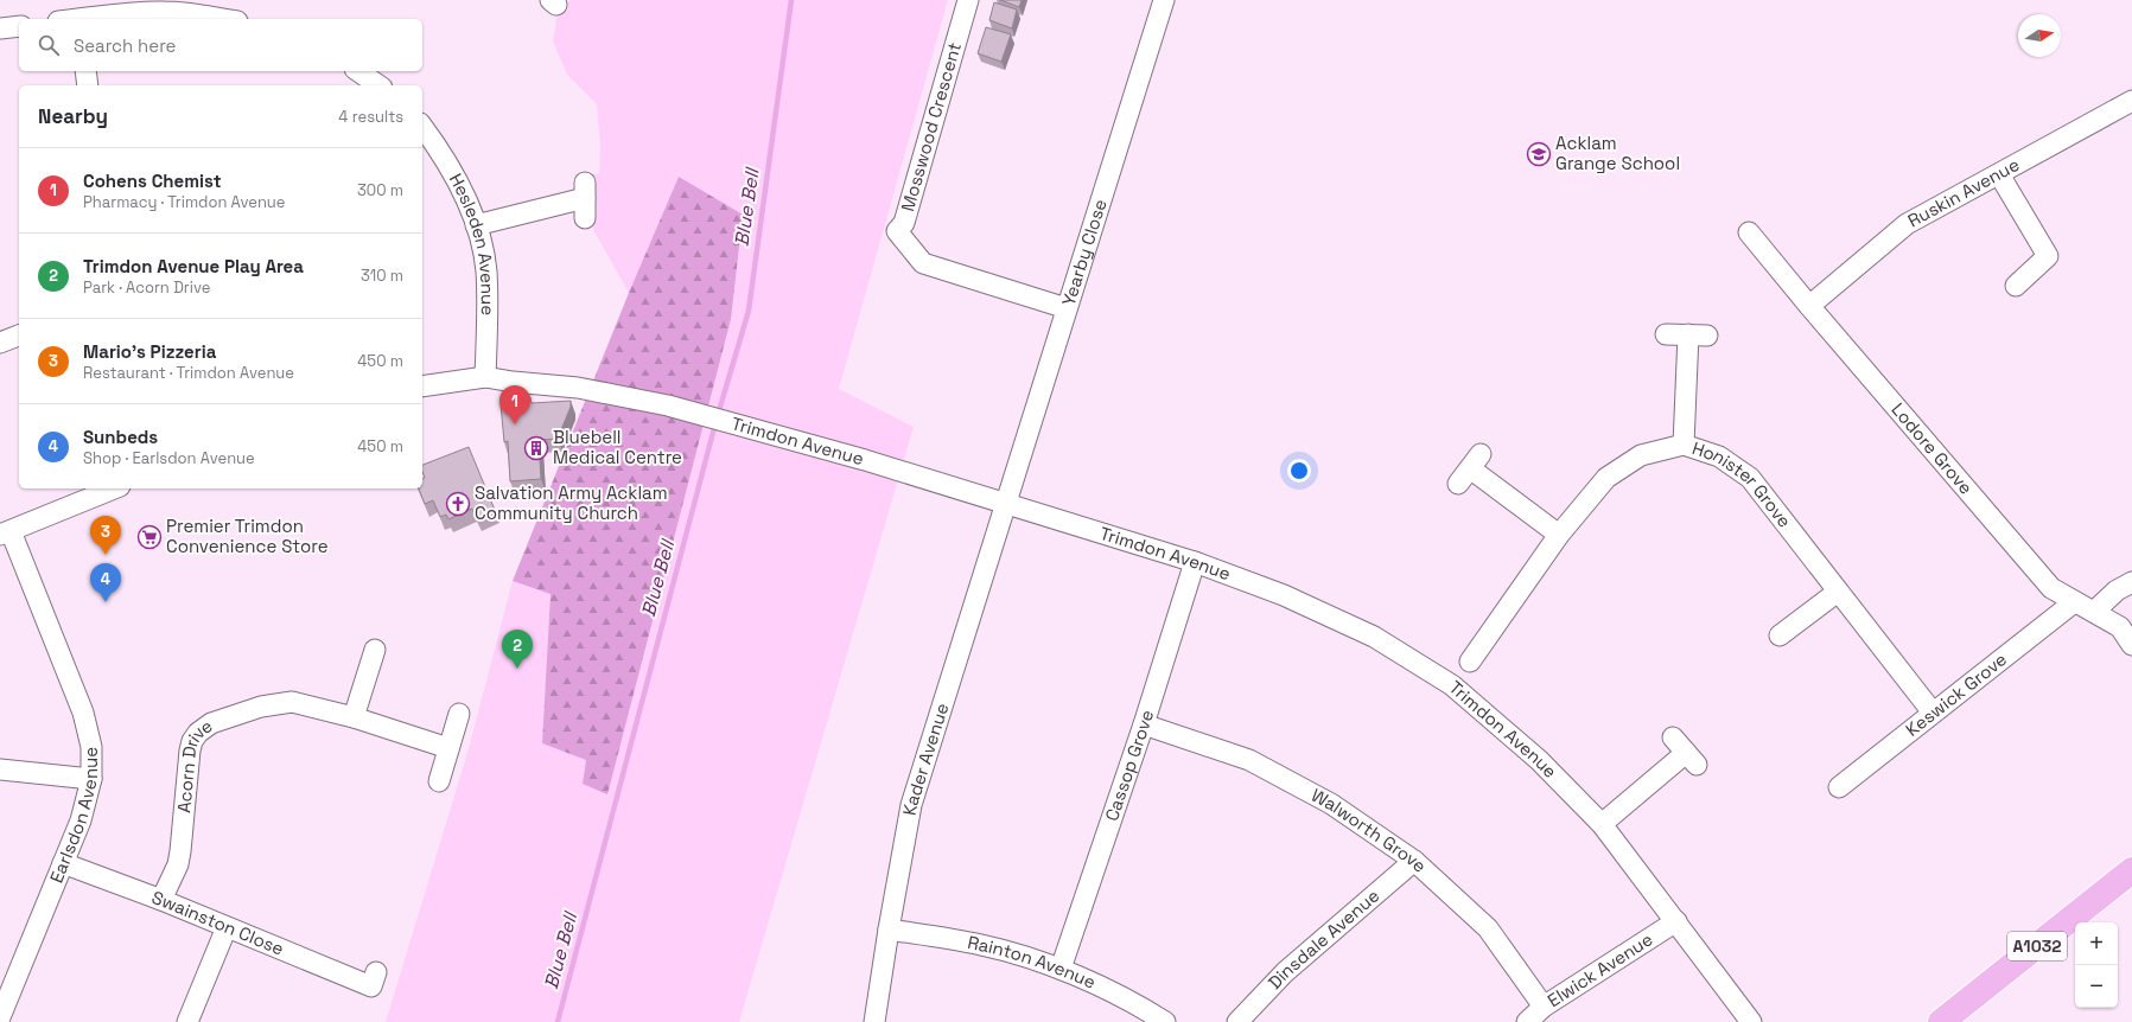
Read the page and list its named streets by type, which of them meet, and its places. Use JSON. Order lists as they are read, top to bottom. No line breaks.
{"streets":{"main road":["A1032"],"street":["Mosswood Crescent","Ruskin Avenue","Hesleden Avenue","Yearby Close","Trimdon Avenue","Lodore Grove","Honister Grove","Keswick Grove","Kader Avenue","Cassop Grove","Acorn Drive","Earlsdon Avenue","Walworth Grove","Swainston Close","Dinsdale Avenue","Rainton Avenue","Elwick Avenue"]},"crossings":[["Mosswood Crescent","Yearby Close"],["Ruskin Avenue","Lodore Grove"],["Hesleden Avenue","Trimdon Avenue"],["Yearby Close","Trimdon Avenue"],["Yearby Close","Kader Avenue"],["Trimdon Avenue","Kader Avenue"],["Trimdon Avenue","Cassop Grove"],["Trimdon Avenue","Elwick Avenue"],["Lodore Grove","Keswick Grove"],["Honister Grove","Keswick Grove"],["Kader Avenue","Rainton Avenue"],["Cassop Grove","Walworth Grove"],["Cassop Grove","Rainton Avenue"],["Acorn Drive","Swainston Close"],["Earlsdon Avenue","Swainston Close"],["Walworth Grove","Dinsdale Avenue"],["Walworth Grove","Elwick Avenue"]],"water":["Blue Bell"],"places":{"school or university":["Acklam Grange School"],"building":["Bluebell Medical Centre"],"church":["Salvation Army Acklam Community Church"],"supermarket":["Premier Trimdon Convenience Store"]},"north":"right","page":{"search":"Search here","heading":["Nearby","4 results"],"list":[{"mark":"1","name":"Cohens Chemist","note":"Pharmacy · Trimdon Avenue","value":"300 m"},{"mark":"2","name":"Trimdon Avenue Play Area","note":"Park · Acorn Drive","value":"310 m"},{"mark":"3","name":"Mario's Pizzeria","note":"Restaurant · Trimdon Avenue","value":"450 m"},{"mark":"4","name":"Sunbeds","note":"Shop · Earlsdon Avenue","value":"450 m"}],"pins":["1","3","4","2"],"map_buttons":["+","−"]}}
